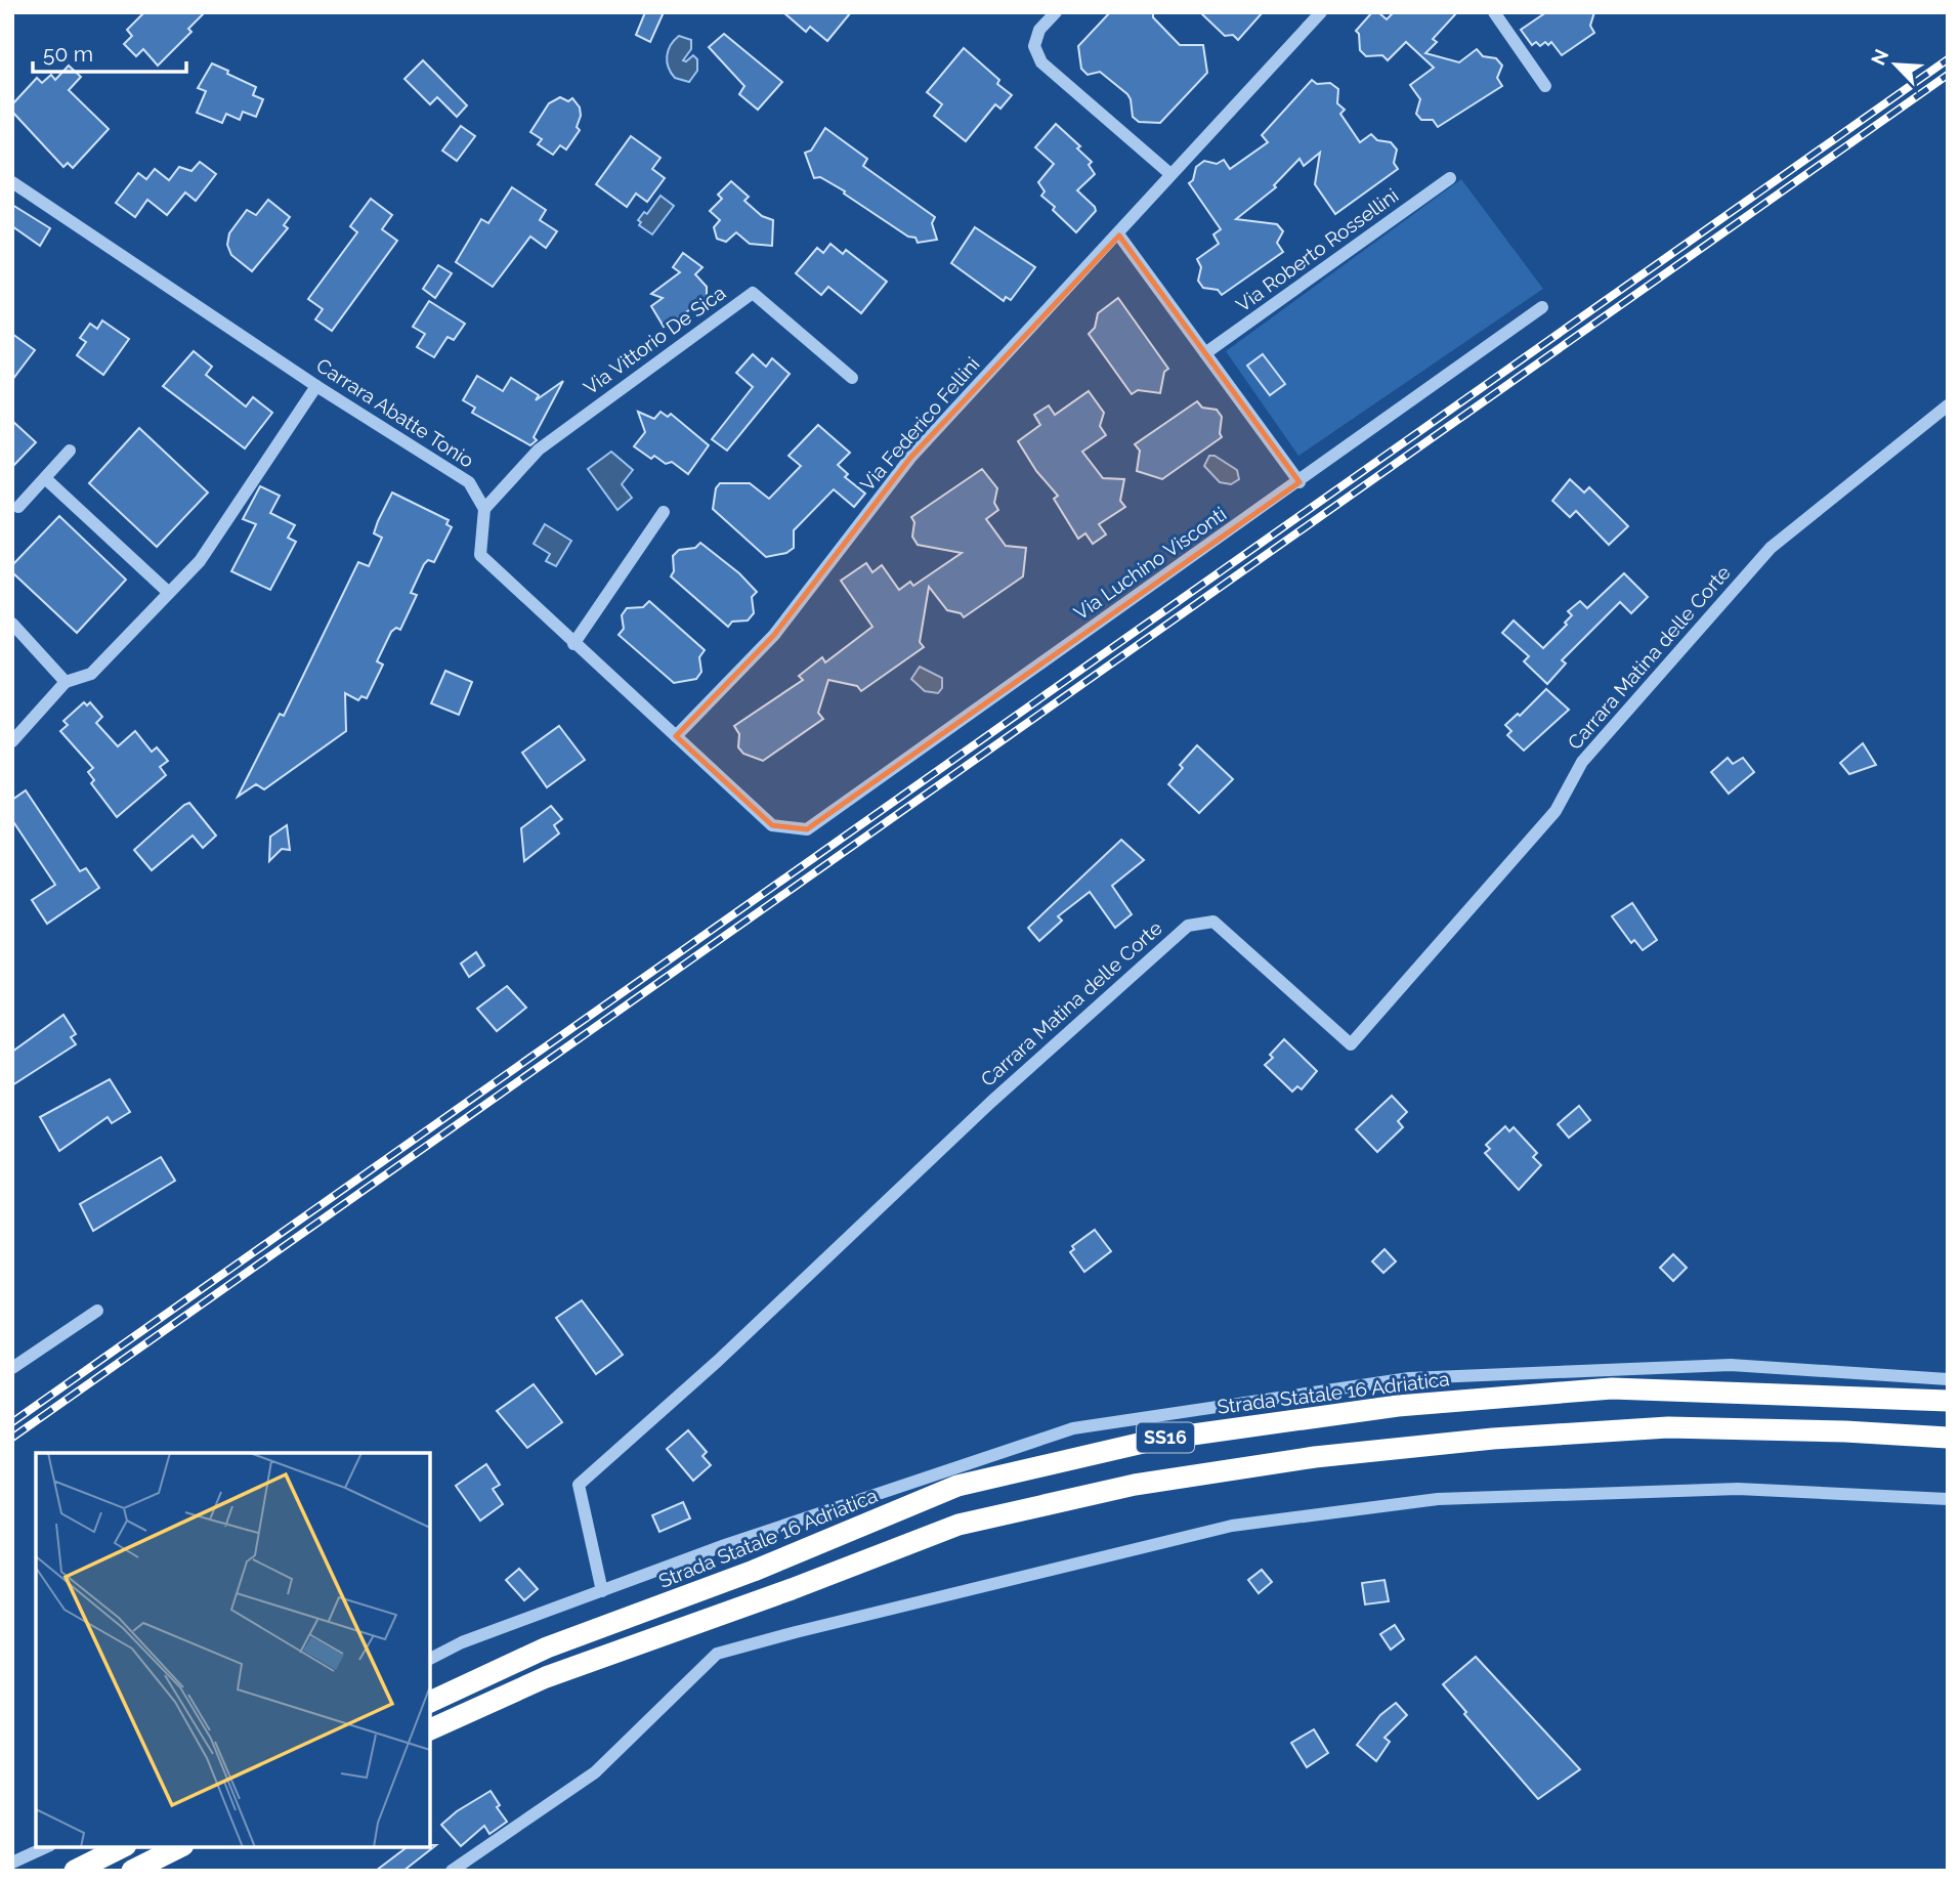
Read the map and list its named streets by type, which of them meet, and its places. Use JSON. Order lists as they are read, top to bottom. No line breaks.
{"streets":{"highway":["Strada Statale 16 Adriatica","SS16"],"street":["Via Roberto Rossellini","Via Vittorio De Sica","Carrara Abatte Tonio","Via Federico Fellini","Via Luchino Visconti","Carrara Matina delle Corte"]},"crossings":[["Via Vittorio De Sica","Carrara Abatte Tonio"],["Via Federico Fellini","Via Luchino Visconti"]],"scale_bar":"50 m","north":"top left"}
